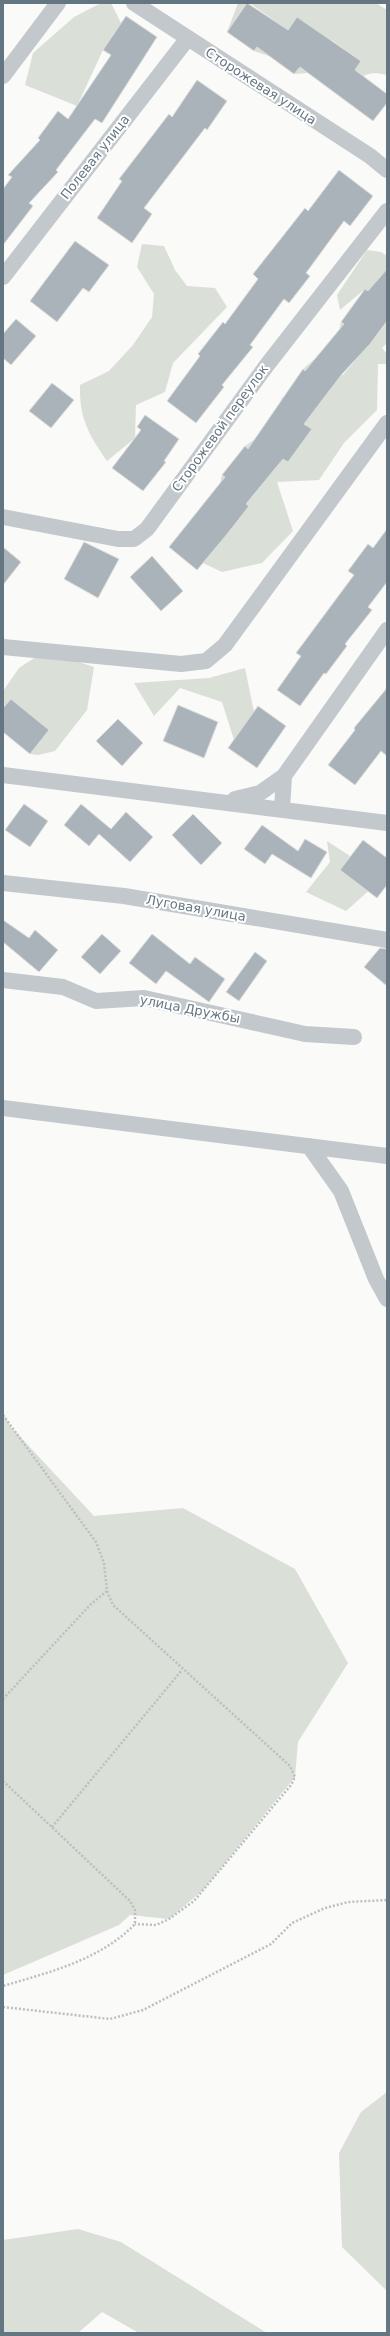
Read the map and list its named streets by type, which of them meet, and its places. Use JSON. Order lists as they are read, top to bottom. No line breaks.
{"streets":{"street":["Сторожевая улица","Полевая улица","Сторожевой переулок","Луговая улица","улица Дружбы"]},"crossings":[["Сторожевая улица","Полевая улица"]]}
